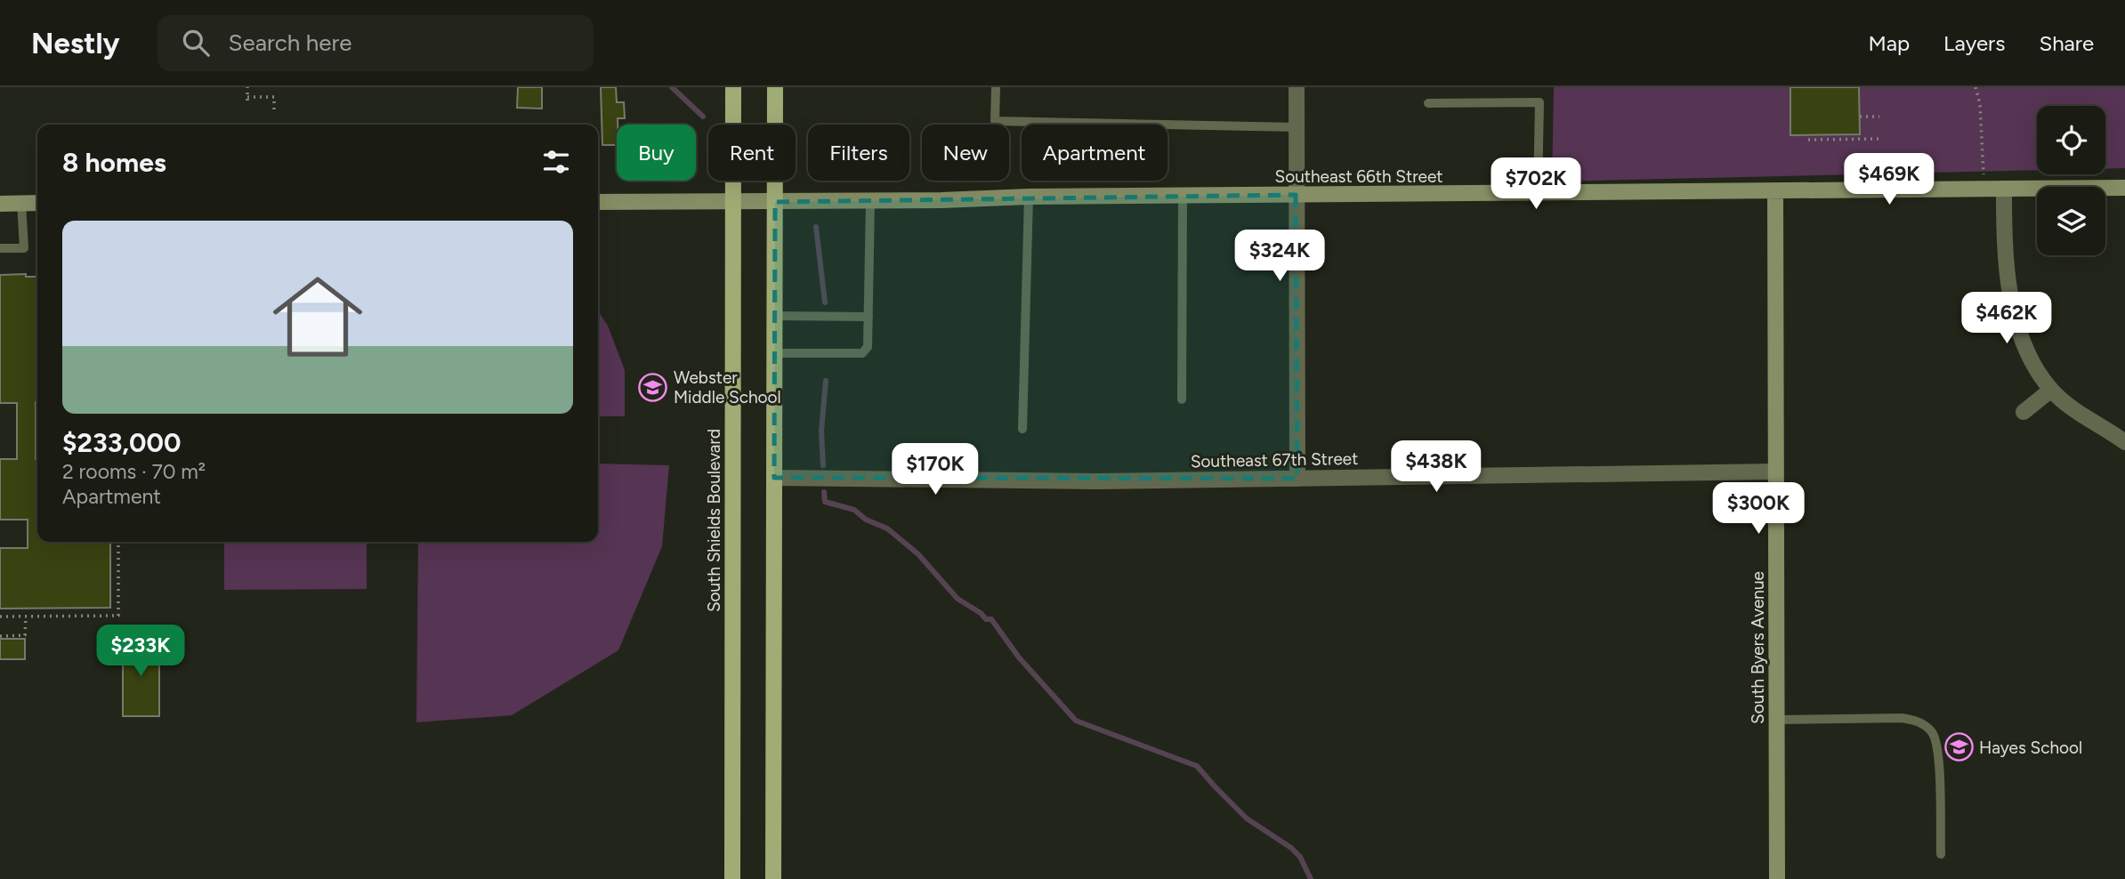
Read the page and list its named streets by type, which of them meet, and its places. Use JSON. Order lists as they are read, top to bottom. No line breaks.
{"streets":{"main road":["South Shields Boulevard"],"street":["Southeast 66th Street","Southeast 67th Street","South Byers Avenue"]},"crossings":[["Southeast 66th Street","South Shields Boulevard"],["Southeast 66th Street","South Byers Avenue"],["Southeast 67th Street","South Byers Avenue"]],"places":{"school or university":["Webster Middle School","Hayes School"]},"page":{"header":"Nestly","search":"Search here","nav":["Map","Layers","Share"],"chip":["Buy","Rent","Filters","New","Apartment"],"heading":"8 homes","price":["$469K","$702K","$324K","$462K","$438K","$170K","$300K","$233K"],"list":[{"name":"$233,000","note":"2 rooms · 70 m² · Apartment"}]}}
